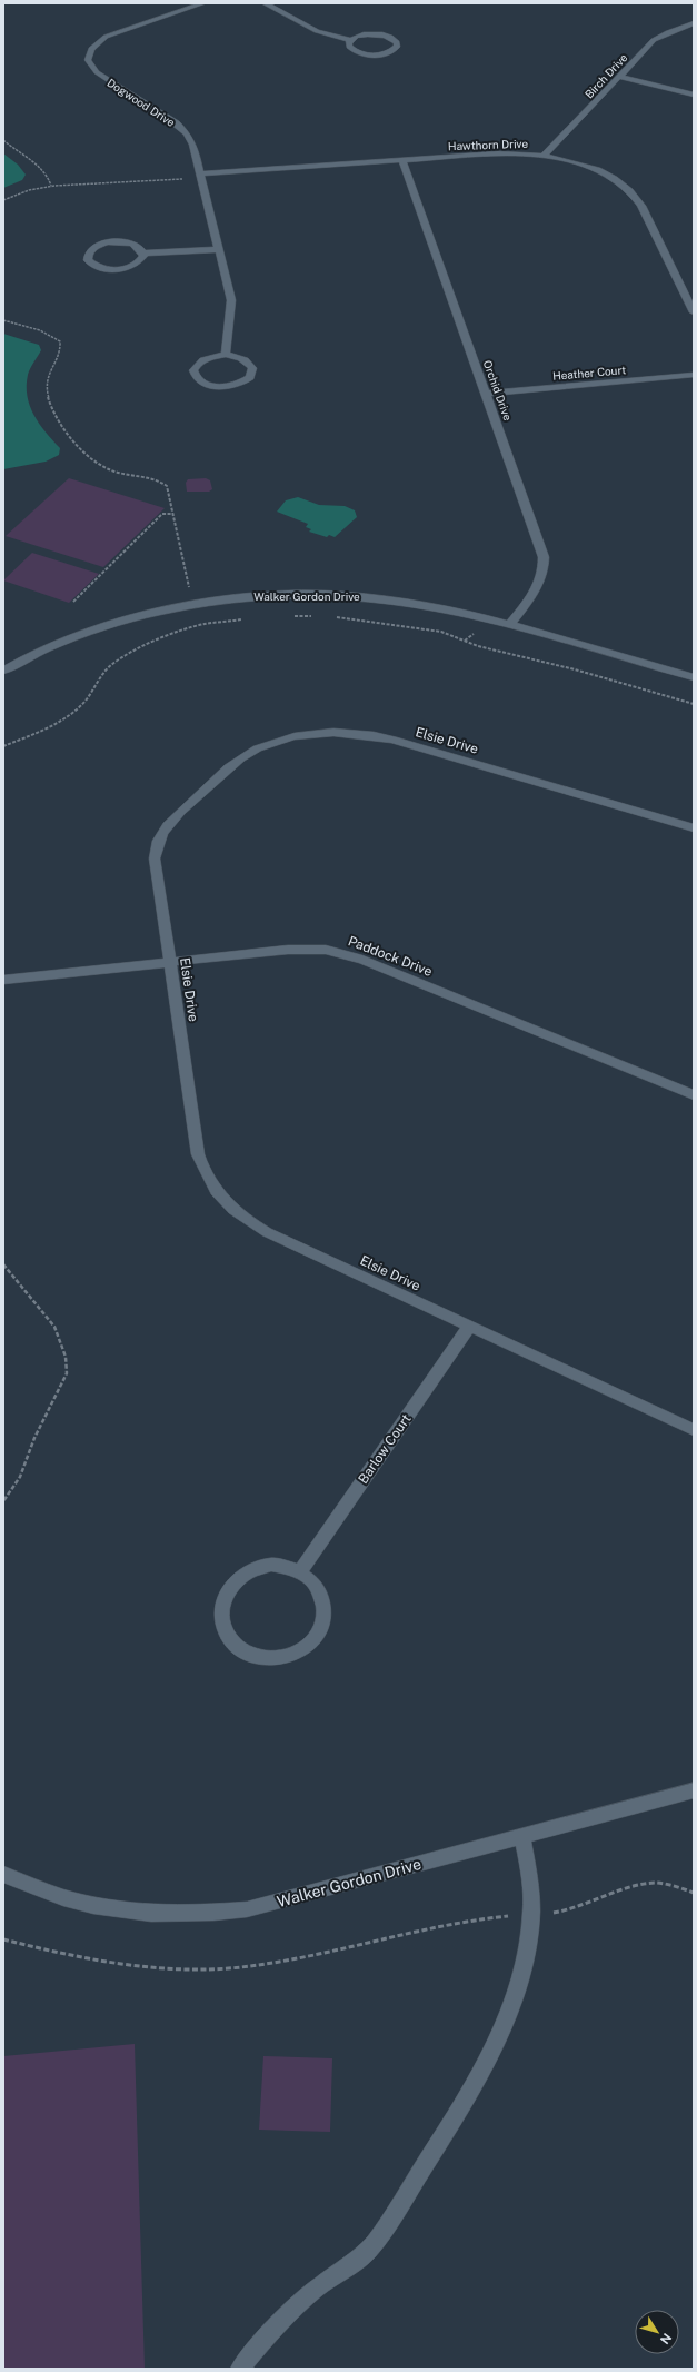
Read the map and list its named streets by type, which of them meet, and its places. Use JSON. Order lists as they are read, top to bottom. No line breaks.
{"streets":{"street":["Birch Drive","Dogwood Drive","Hawthorn Drive","Heather Court","Orchid Drive","Walker Gordon Drive","Elsie Drive","Paddock Drive","Barlow Court"]},"crossings":[["Birch Drive","Hawthorn Drive"],["Dogwood Drive","Hawthorn Drive"],["Hawthorn Drive","Orchid Drive"],["Heather Court","Orchid Drive"],["Orchid Drive","Walker Gordon Drive"],["Elsie Drive","Paddock Drive"],["Elsie Drive","Barlow Court"]],"north":"bottom right"}
